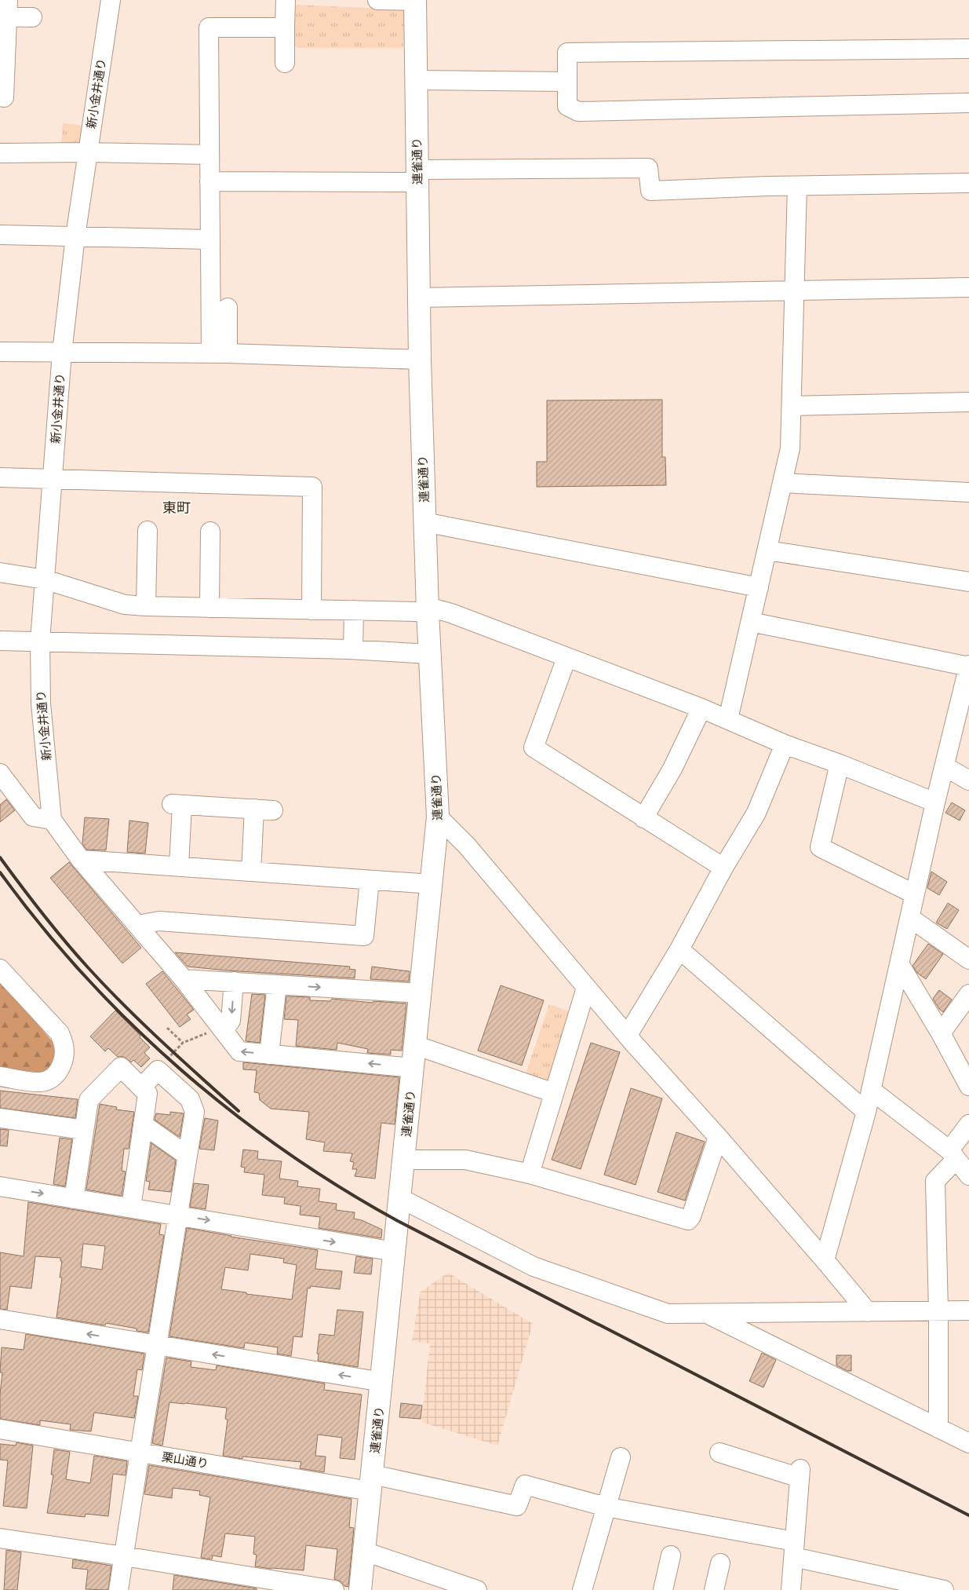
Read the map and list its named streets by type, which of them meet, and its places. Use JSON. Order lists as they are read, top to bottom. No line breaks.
{"streets":{"main road":["連雀通り"],"street":["新小金井通り","栗山通り"]},"crossings":[["連雀通り","栗山通り"]],"districts":["東町"]}
